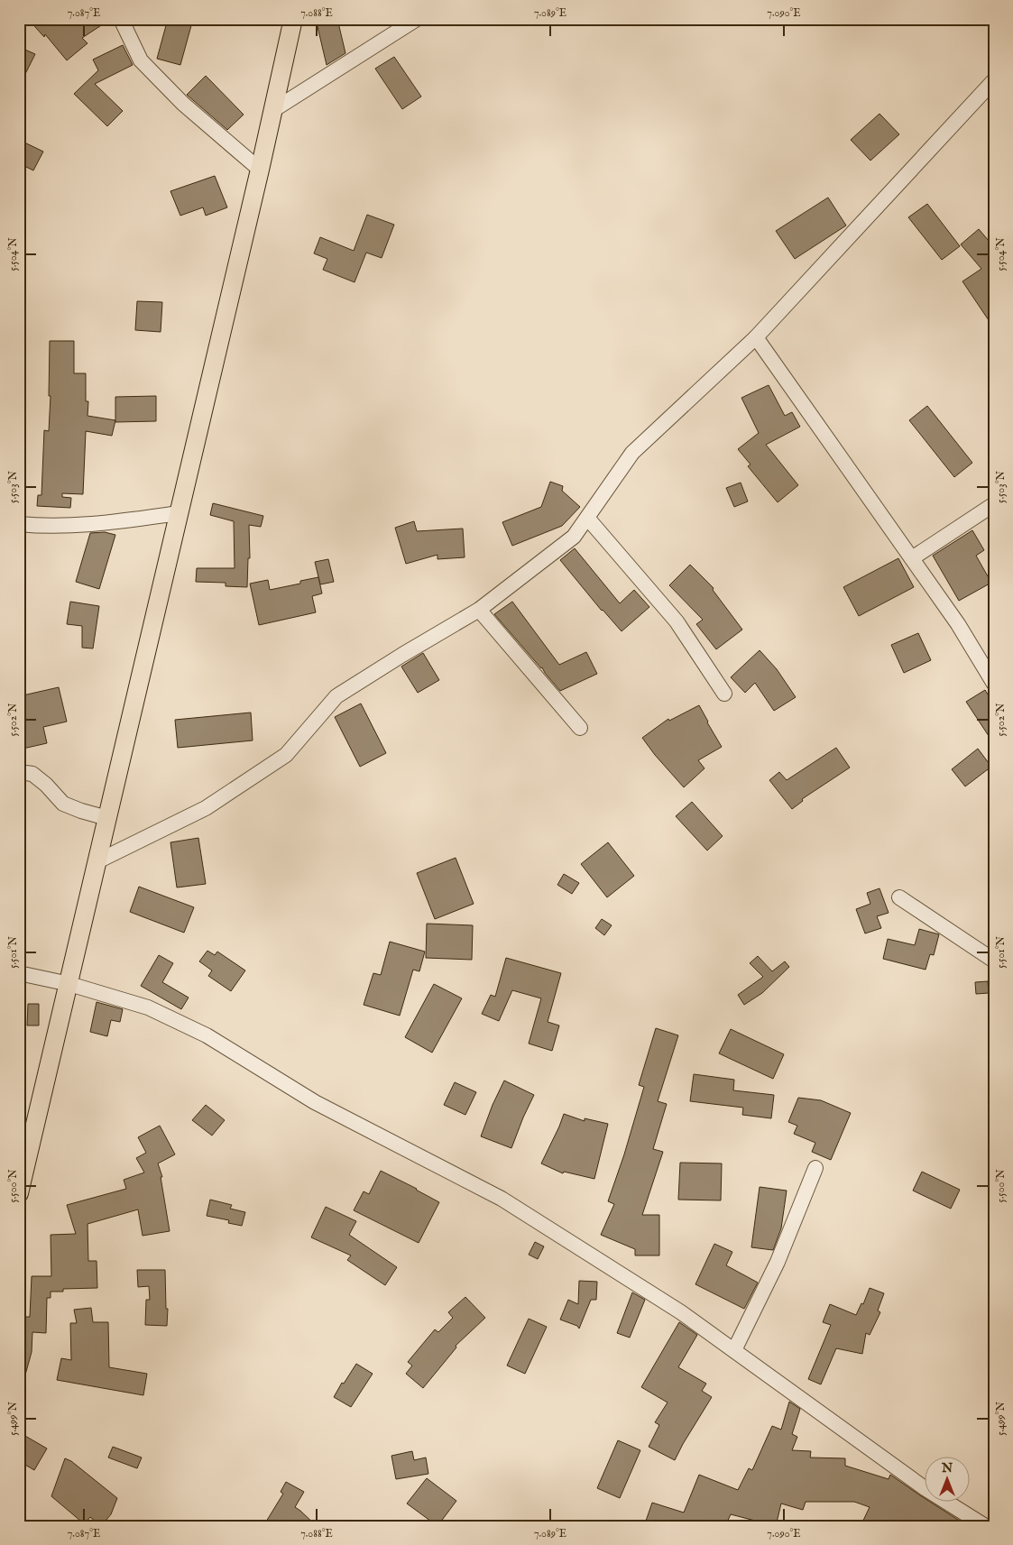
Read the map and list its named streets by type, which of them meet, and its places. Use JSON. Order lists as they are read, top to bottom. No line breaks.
{"north":"top","coordinates":["7.087°E","7.088°E","7.089°E","7.090°E","5.504°N","5.503°N","5.502°N","5.501°N","5.500°N","5.499°N"]}
